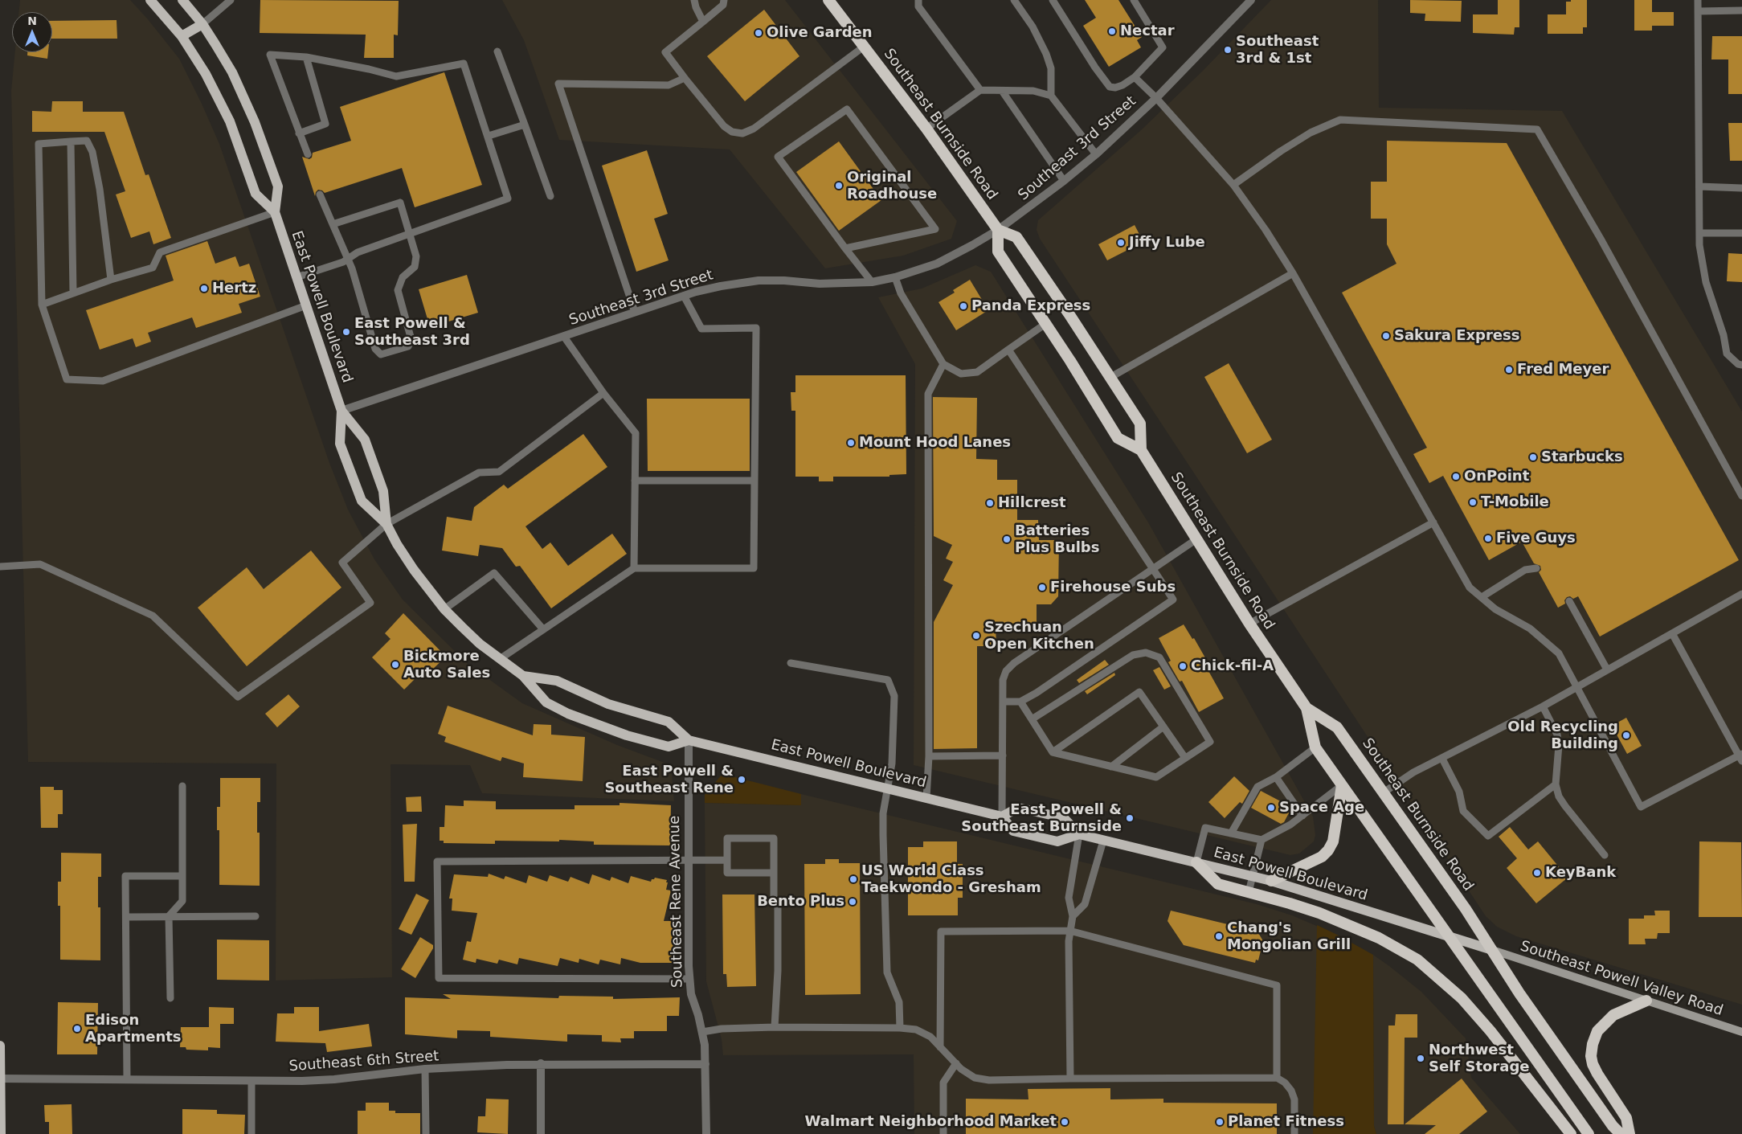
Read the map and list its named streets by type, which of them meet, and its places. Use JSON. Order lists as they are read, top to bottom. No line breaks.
{"streets":{"highway":["Southeast Burnside Road"],"main road":["East Powell Boulevard","Southeast Powell Valley Road"],"street":["Southeast 3rd Street","Southeast Rene Avenue","Southeast 6th Street"]},"crossings":[["Southeast Burnside Road","Southeast 3rd Street"],["Southeast Burnside Road","East Powell Boulevard"],["Southeast Burnside Road","Southeast Powell Valley Road"],["Southeast 3rd Street","East Powell Boulevard"],["East Powell Boulevard","Southeast Rene Avenue"],["East Powell Boulevard","Southeast Powell Valley Road"],["Southeast Rene Avenue","Southeast 6th Street"]],"places":["Nectar","Olive Garden","Southeast 3rd & 1st","Original Roadhouse","Jiffy Lube","Hertz","Panda Express","East Powell & Southeast 3rd","Sakura Express","Fred Meyer","Mount Hood Lanes","Starbucks","OnPoint","T-Mobile","Hillcrest","Five Guys","Batteries Plus Bulbs","Firehouse Subs","Szechuan Open Kitchen","Bickmore Auto Sales","Chick-fil-A","Old Recycling Building","East Powell & Southeast Rene","Space Age","East Powell & Southeast Burnside","KeyBank","US World Class Taekwondo - Gresham","Bento Plus","Chang's Mongolian Grill","Edison Apartments","Northwest Self Storage","Walmart Neighborhood Market","Planet Fitness"],"north":"top"}
